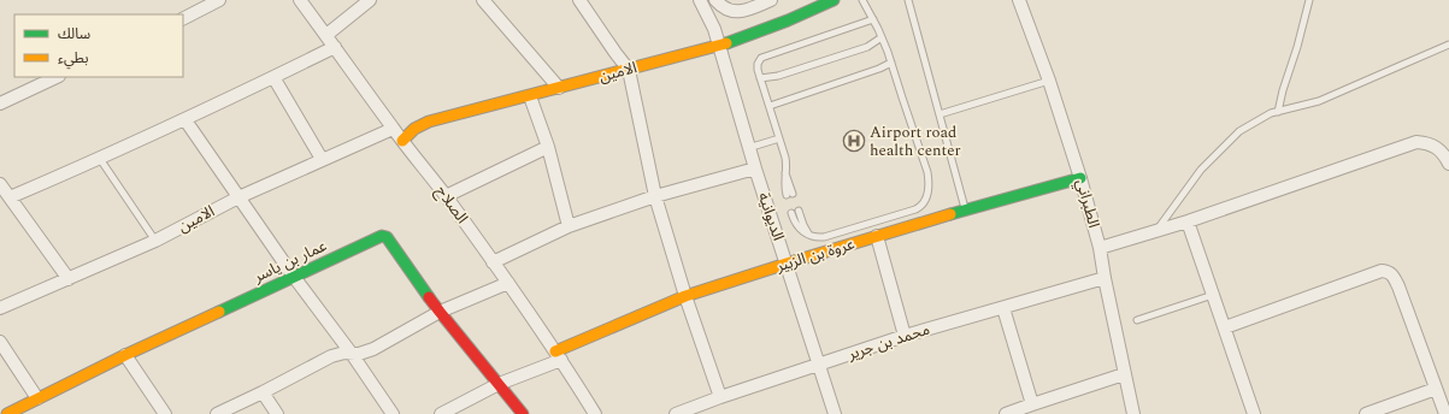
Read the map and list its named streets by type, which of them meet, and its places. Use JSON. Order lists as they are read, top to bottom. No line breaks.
{"streets":{"street":["الامين","الطبراني","الصلاح","الديوانية","عروة بن الزبير","عمار بن ياسر","محمد بن جرير"]},"crossings":[["الامين","الصلاح"],["الامين","الديوانية"],["الطبراني","عروة بن الزبير"],["الطبراني","محمد بن جرير"],["الصلاح","عروة بن الزبير"],["الديوانية","عروة بن الزبير"],["الديوانية","محمد بن جرير"],["عروة بن الزبير","عمار بن ياسر"]],"places":{"hospital":["Airport road health center"]},"legend":["سالك","بطيء"]}
